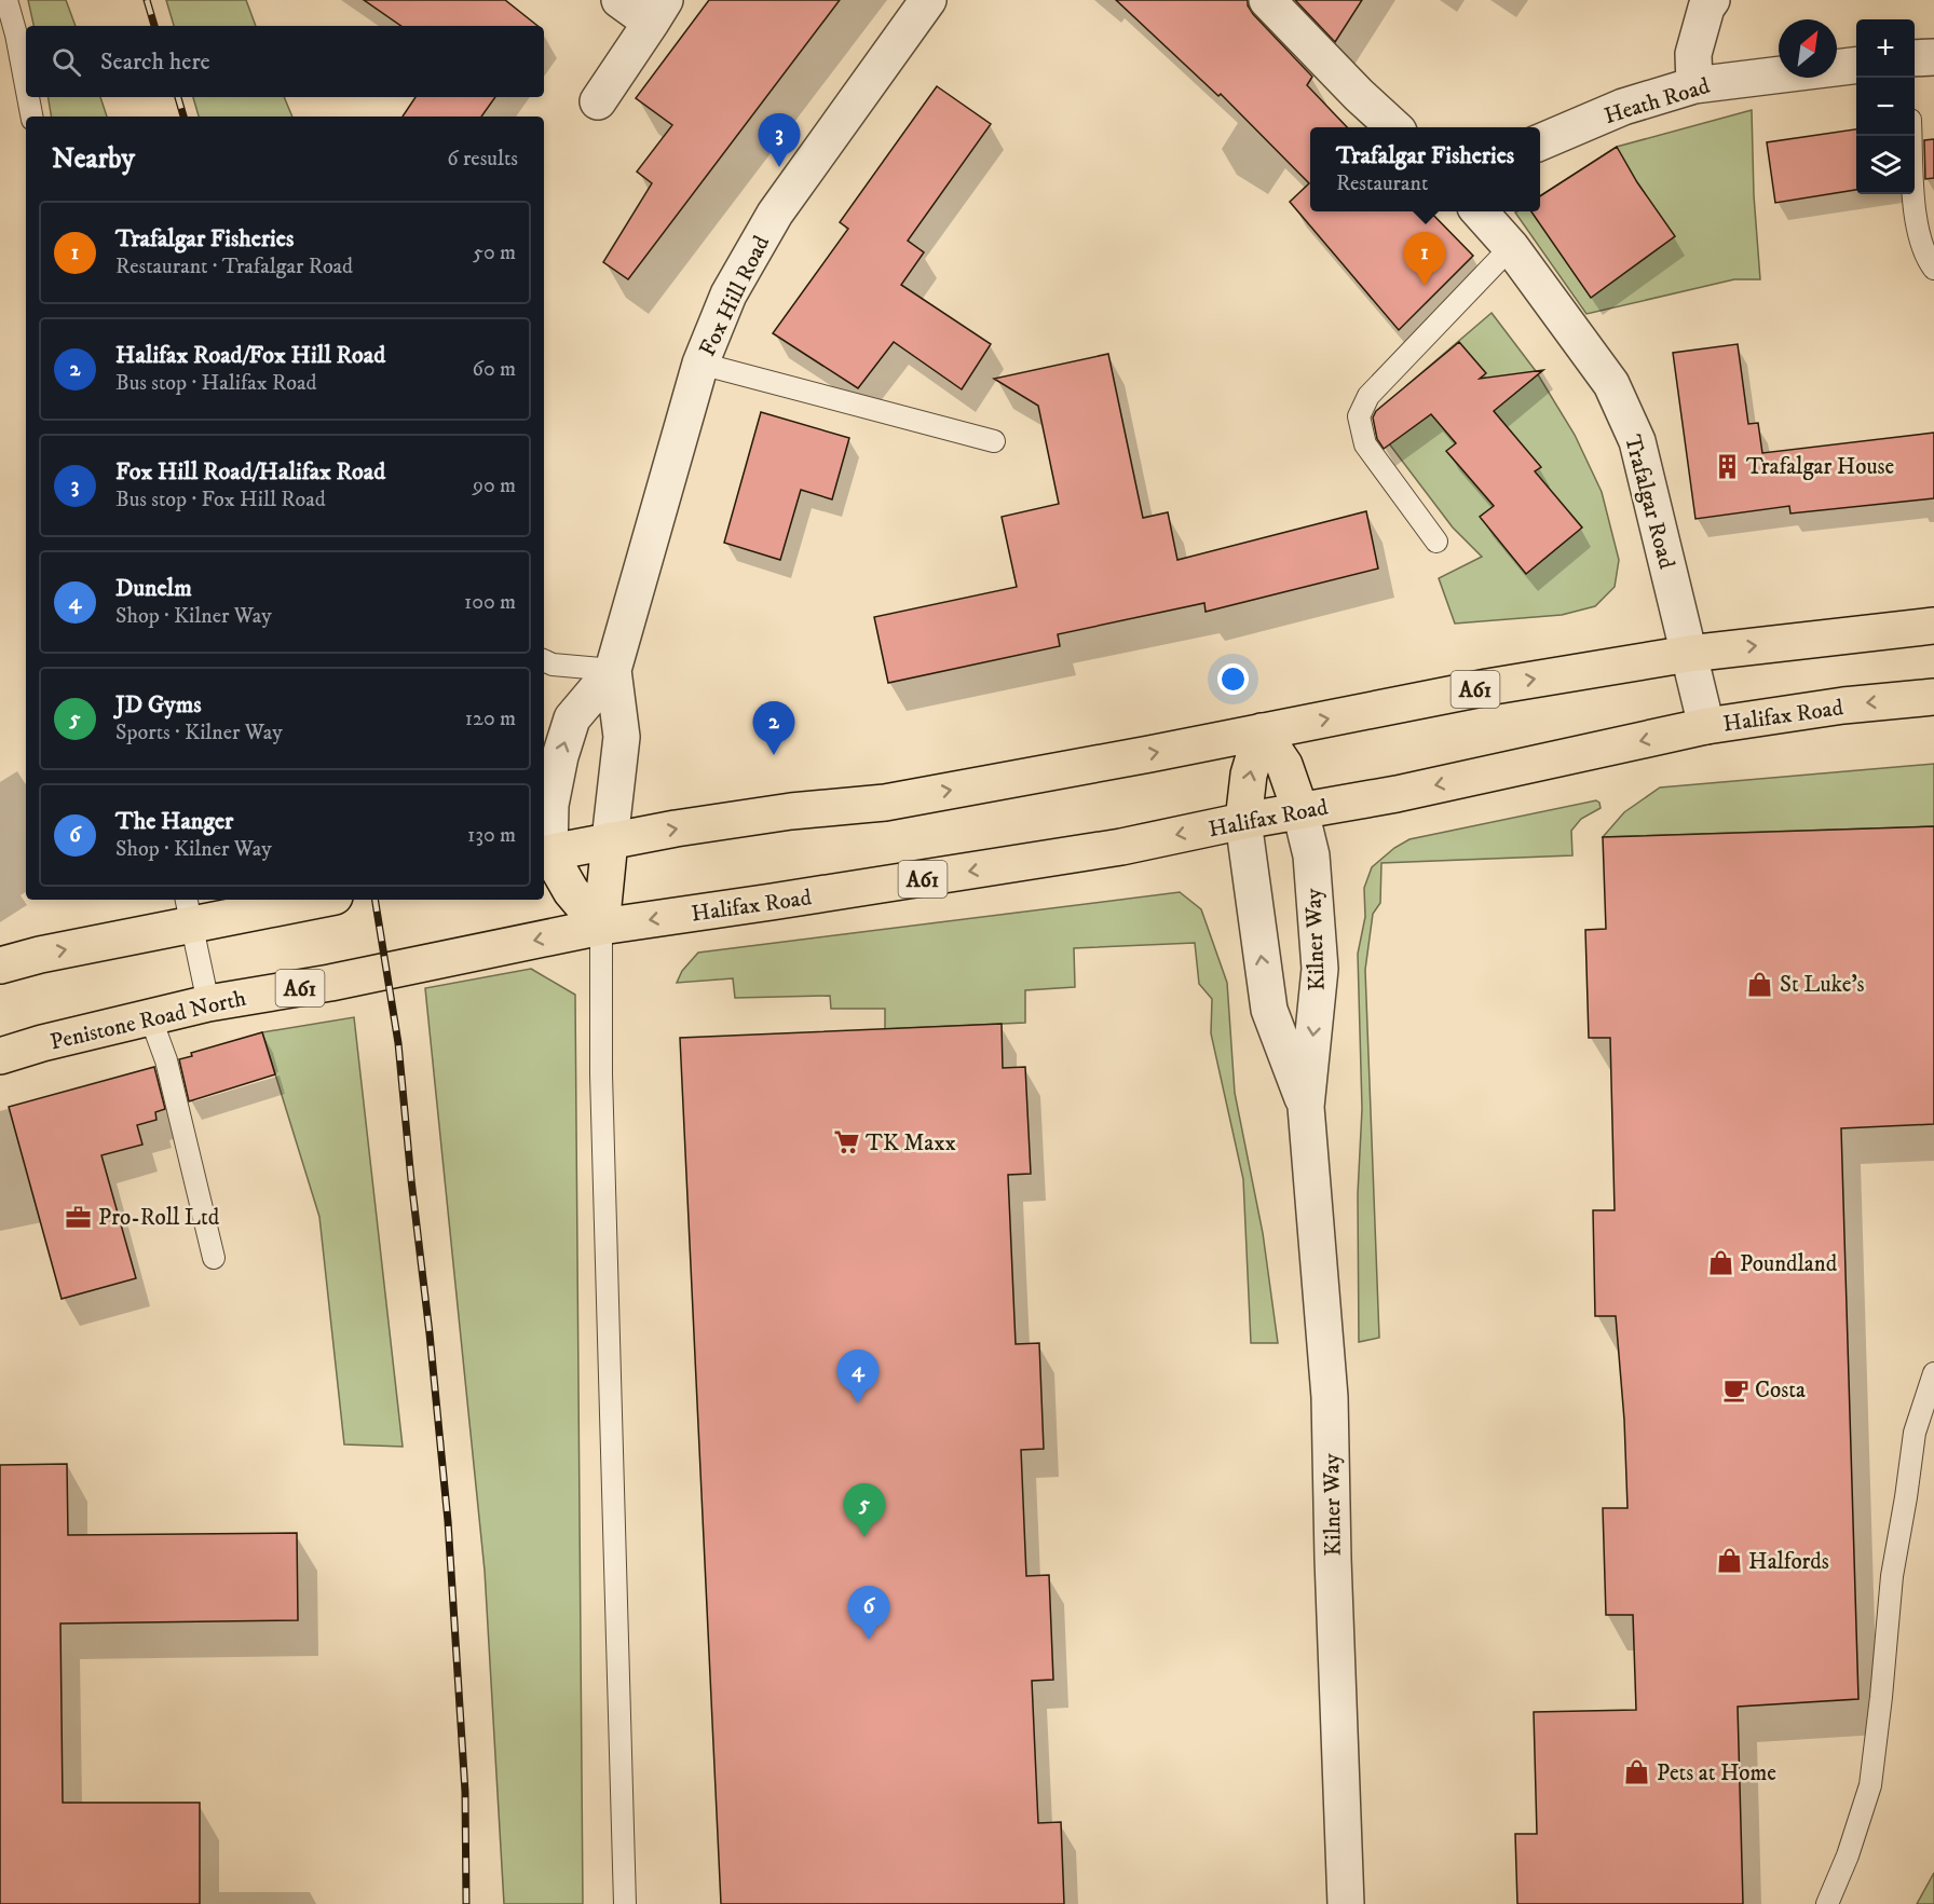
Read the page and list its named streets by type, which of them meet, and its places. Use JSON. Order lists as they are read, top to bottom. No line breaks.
{"streets":{"highway":["A61","Halifax Road","Penistone Road North"],"street":["Heath Road","Fox Hill Road","Trafalgar Road","Kilner Way"]},"crossings":[["Fox Hill Road","A61"],["Trafalgar Road","A61"],["Trafalgar Road","Halifax Road"],["Halifax Road","Kilner Way"],["Halifax Road","Penistone Road North"]],"places":{"building":["Trafalgar House"],"shop":["St Luke's","Poundland","Halfords","Pets at Home"],"supermarket":["TK Maxx"],"office":["Pro-Roll Ltd"],"cafe":["Costa"]},"north":"top right","page":{"map_buttons":["+","−"],"search":"Search here","pins":["3","1","2","4","5","6"],"heading":["Nearby","6 results"],"popup":["Trafalgar Fisheries","Restaurant"],"list":[{"mark":"1","name":"Trafalgar Fisheries","note":"Restaurant · Trafalgar Road","value":"50 m"},{"mark":"2","name":"Halifax Road/Fox Hill Road","note":"Bus stop · Halifax Road","value":"60 m"},{"mark":"3","name":"Fox Hill Road/Halifax Road","note":"Bus stop · Fox Hill Road","value":"90 m"},{"mark":"4","name":"Dunelm","note":"Shop · Kilner Way","value":"100 m"},{"mark":"5","name":"JD Gyms","note":"Sports · Kilner Way","value":"120 m"},{"mark":"6","name":"The Hanger","note":"Shop · Kilner Way","value":"130 m"}]}}
